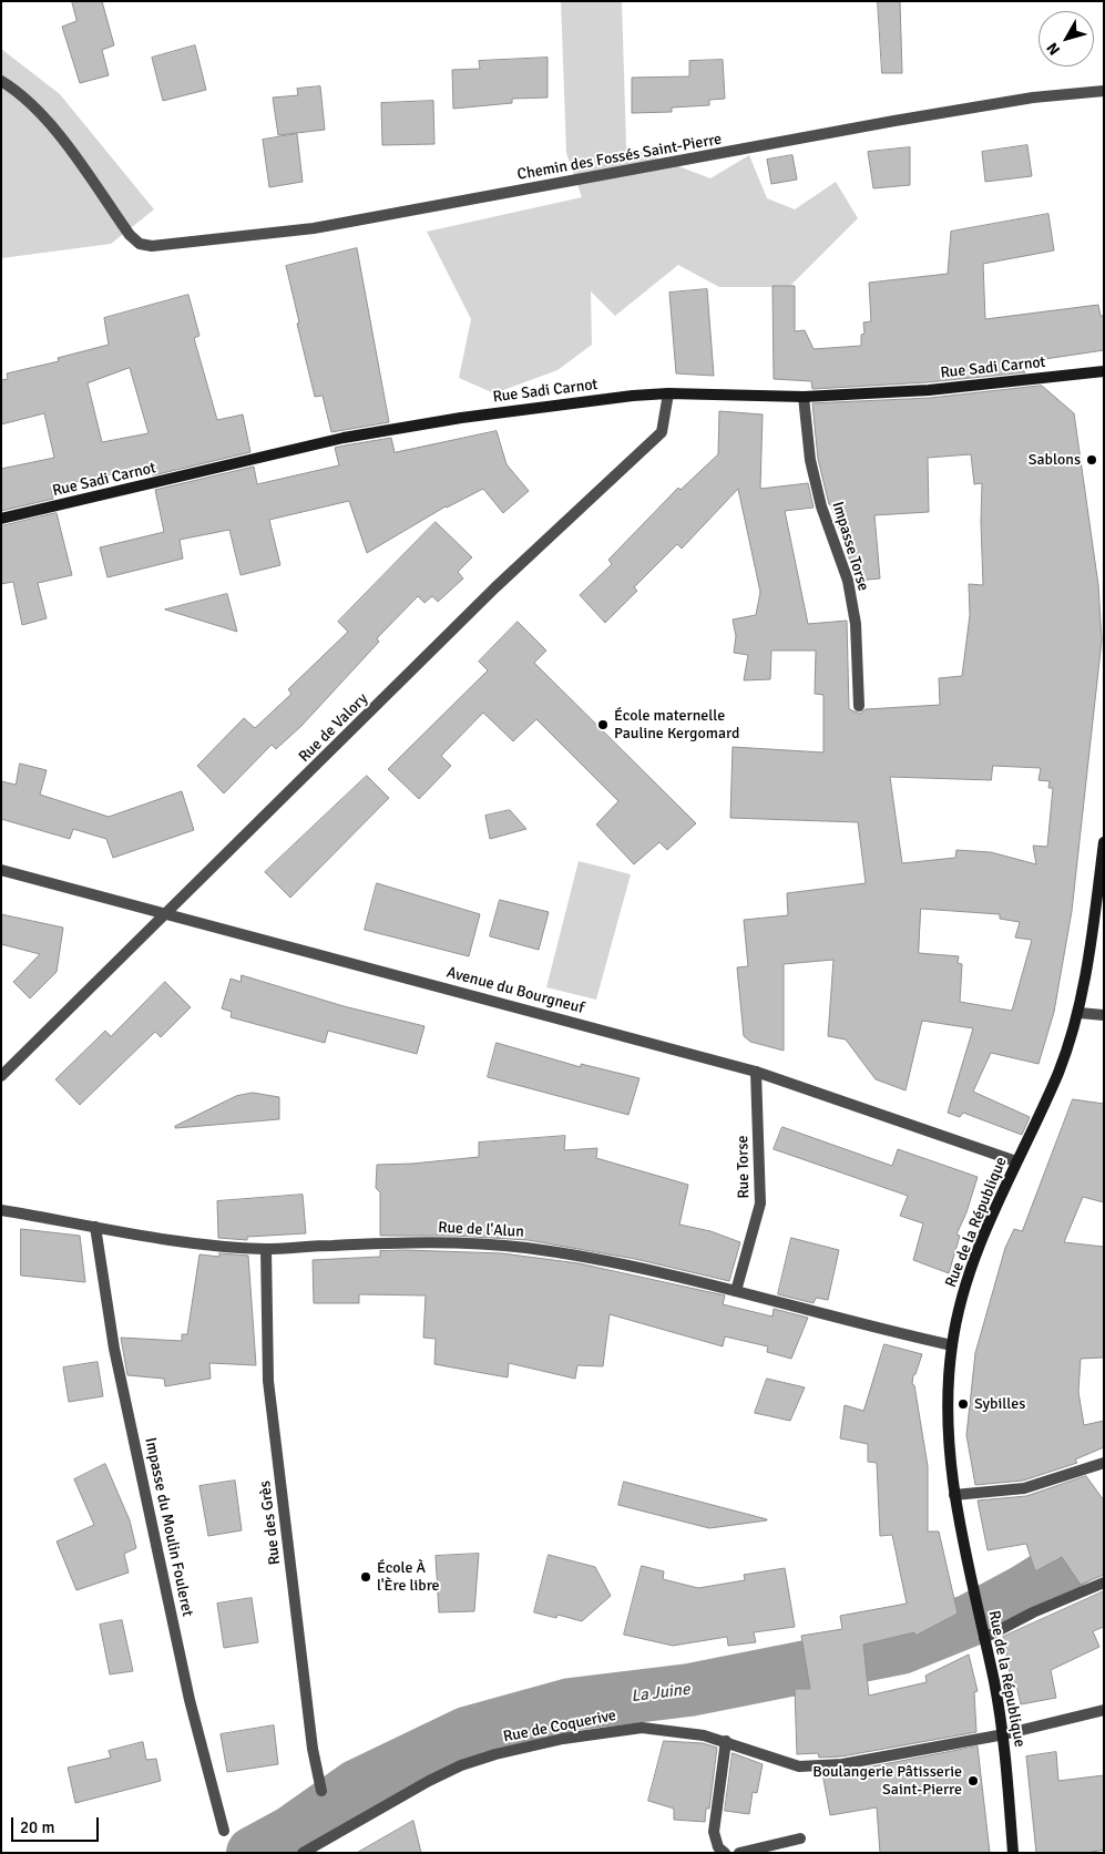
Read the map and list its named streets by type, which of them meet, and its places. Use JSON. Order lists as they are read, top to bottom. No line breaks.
{"streets":{"main road":["Rue Sadi Carnot","Rue de la République"],"street":["Chemin des Fossés Saint-Pierre","Impasse Torse","Rue de Valory","Avenue du Bourgneuf","Rue Torse","Rue de l'Alun","Rue des Grès","Impasse du Moulin Fouleret","Rue de Coquerive"]},"crossings":[["Rue Sadi Carnot","Impasse Torse"],["Rue Sadi Carnot","Rue de Valory"],["Rue de Valory","Avenue du Bourgneuf"],["Avenue du Bourgneuf","Rue Torse"],["Avenue du Bourgneuf","Rue de la République"],["Rue Torse","Rue de l'Alun"],["Rue de la République","Rue de l'Alun"],["Rue de la République","Rue de Coquerive"],["Rue de l'Alun","Rue des Grès"],["Rue de l'Alun","Impasse du Moulin Fouleret"]],"water":["La Juine"],"places":["Sablons","École maternelle Pauline Kergomard","Sybilles","École À l'Ère libre","Boulangerie Pâtisserie Saint-Pierre"],"scale_bar":"20 m","north":"bottom left"}
